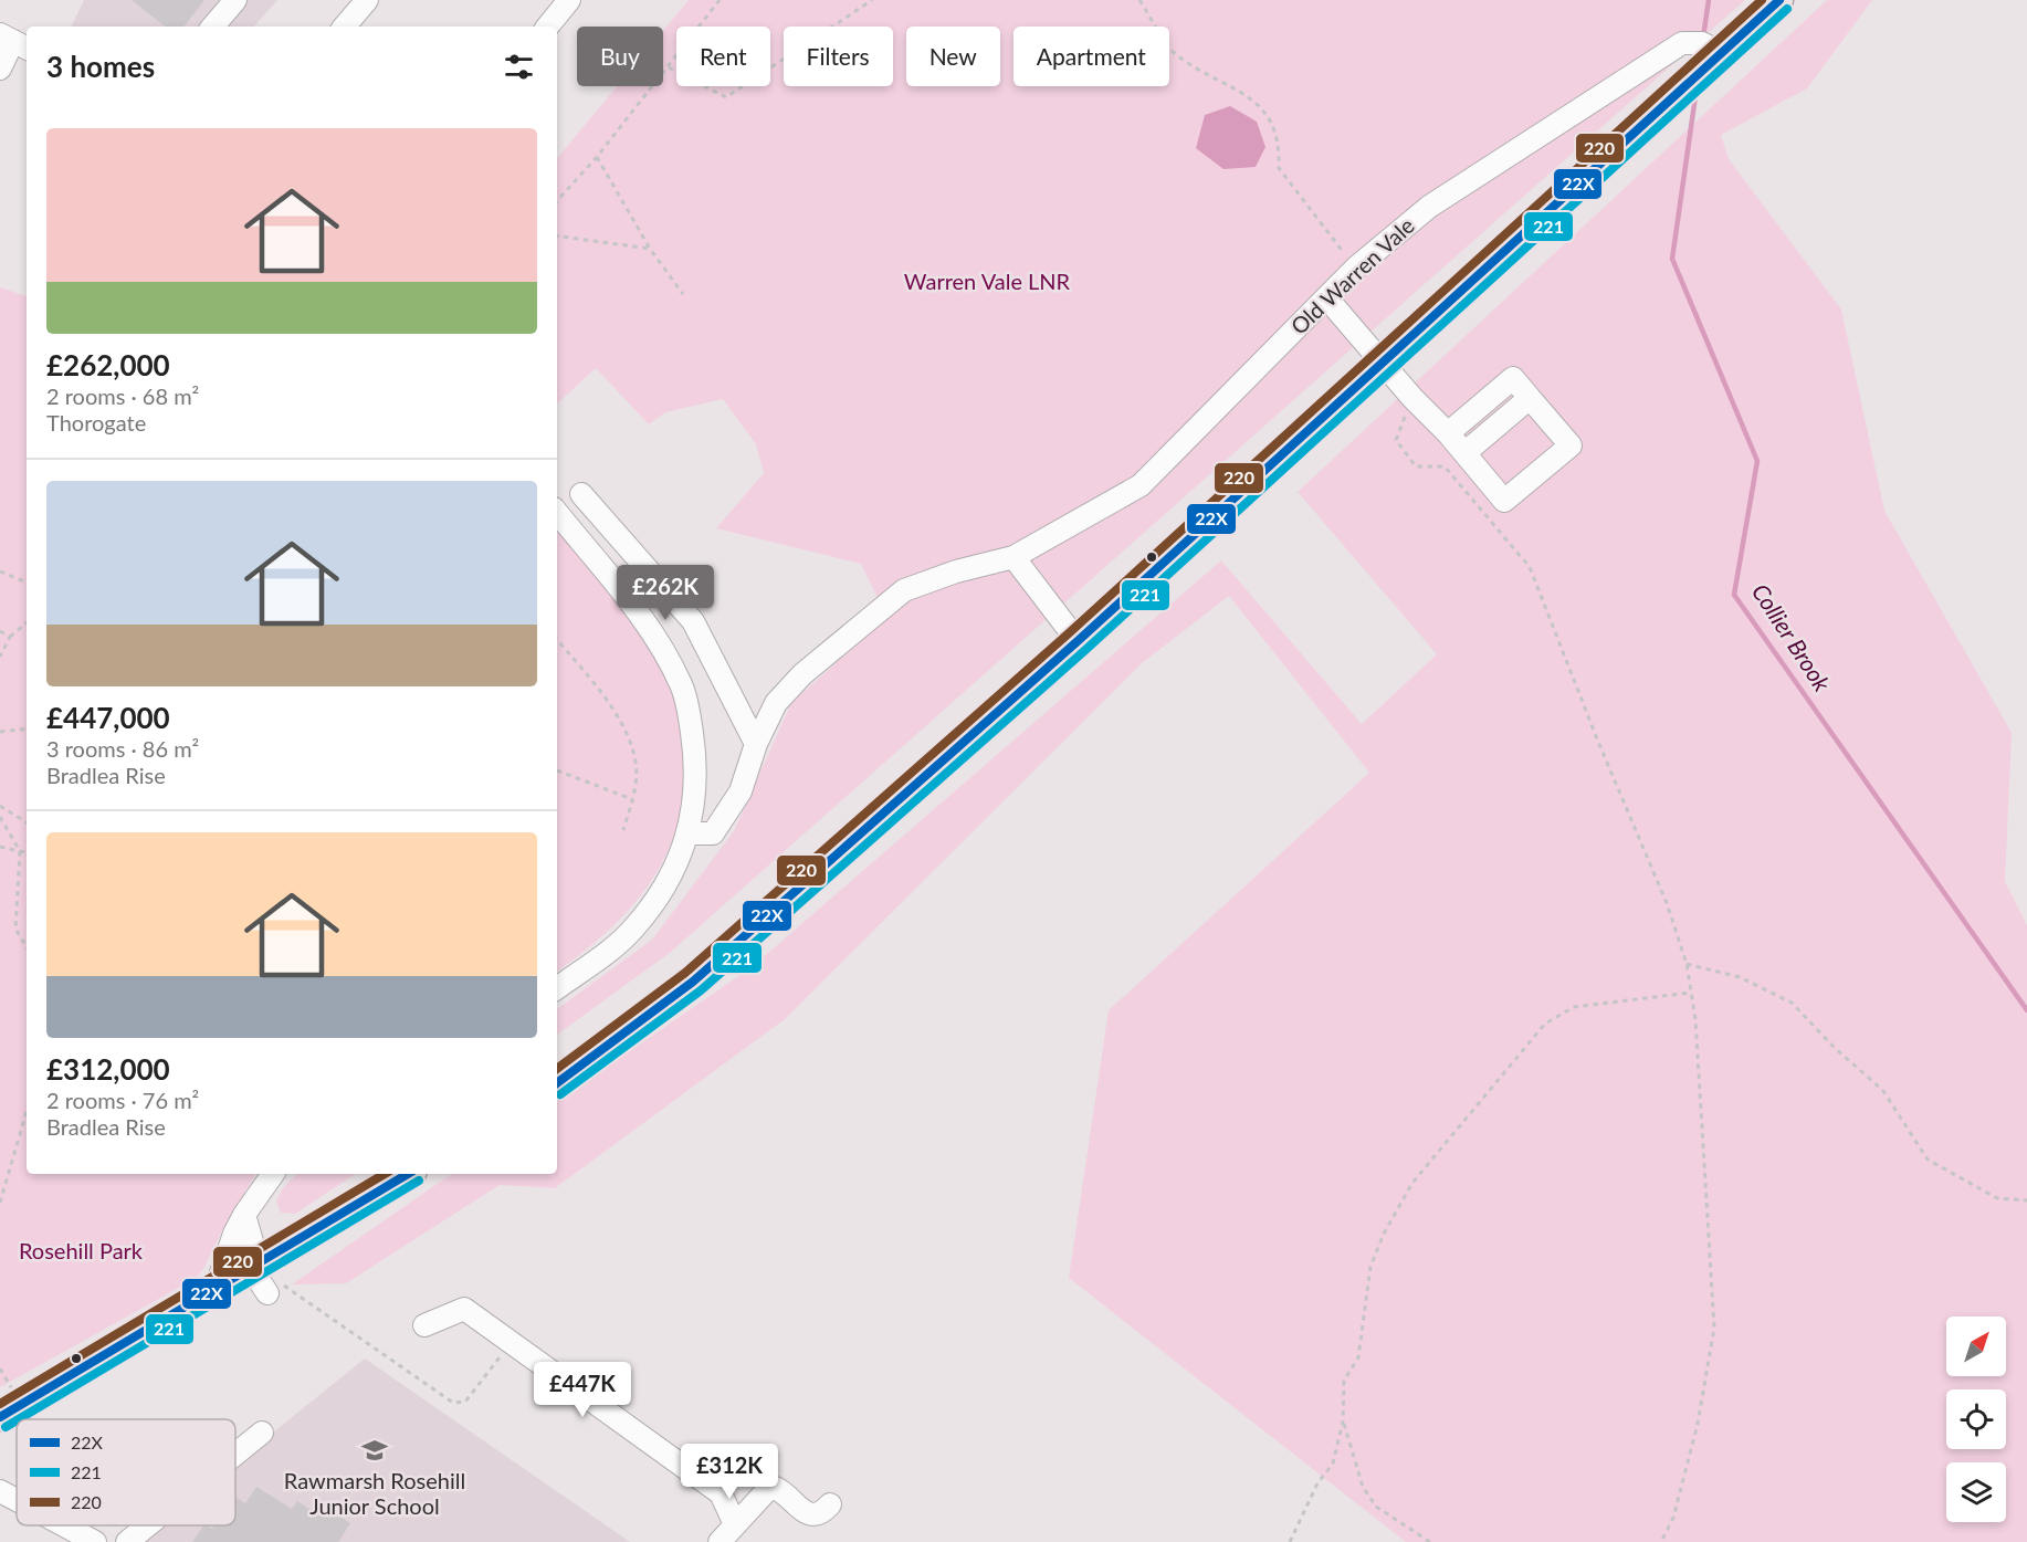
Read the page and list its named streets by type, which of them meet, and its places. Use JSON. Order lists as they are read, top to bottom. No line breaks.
{"streets":{"street":["Old Warren Vale"]},"water":["Collier Brook"],"parks":["Warren Vale LNR","Rosehill Park"],"places":{"school or university":["Rawmarsh Rosehill Junior School"]},"lines":["transit line 22X","transit line 220","transit line 221"],"legend":["22X","221","220"],"north":"top right","page":{"chip":["Buy","Rent","Filters","New","Apartment"],"heading":"3 homes","list":[{"name":"£262,000","note":"2 rooms · 68 m² · Thorogate"},{"name":"£447,000","note":"3 rooms · 86 m² · Bradlea Rise"},{"name":"£312,000","note":"2 rooms · 76 m² · Bradlea Rise"}],"price":["£262K","£447K","£312K"]}}
